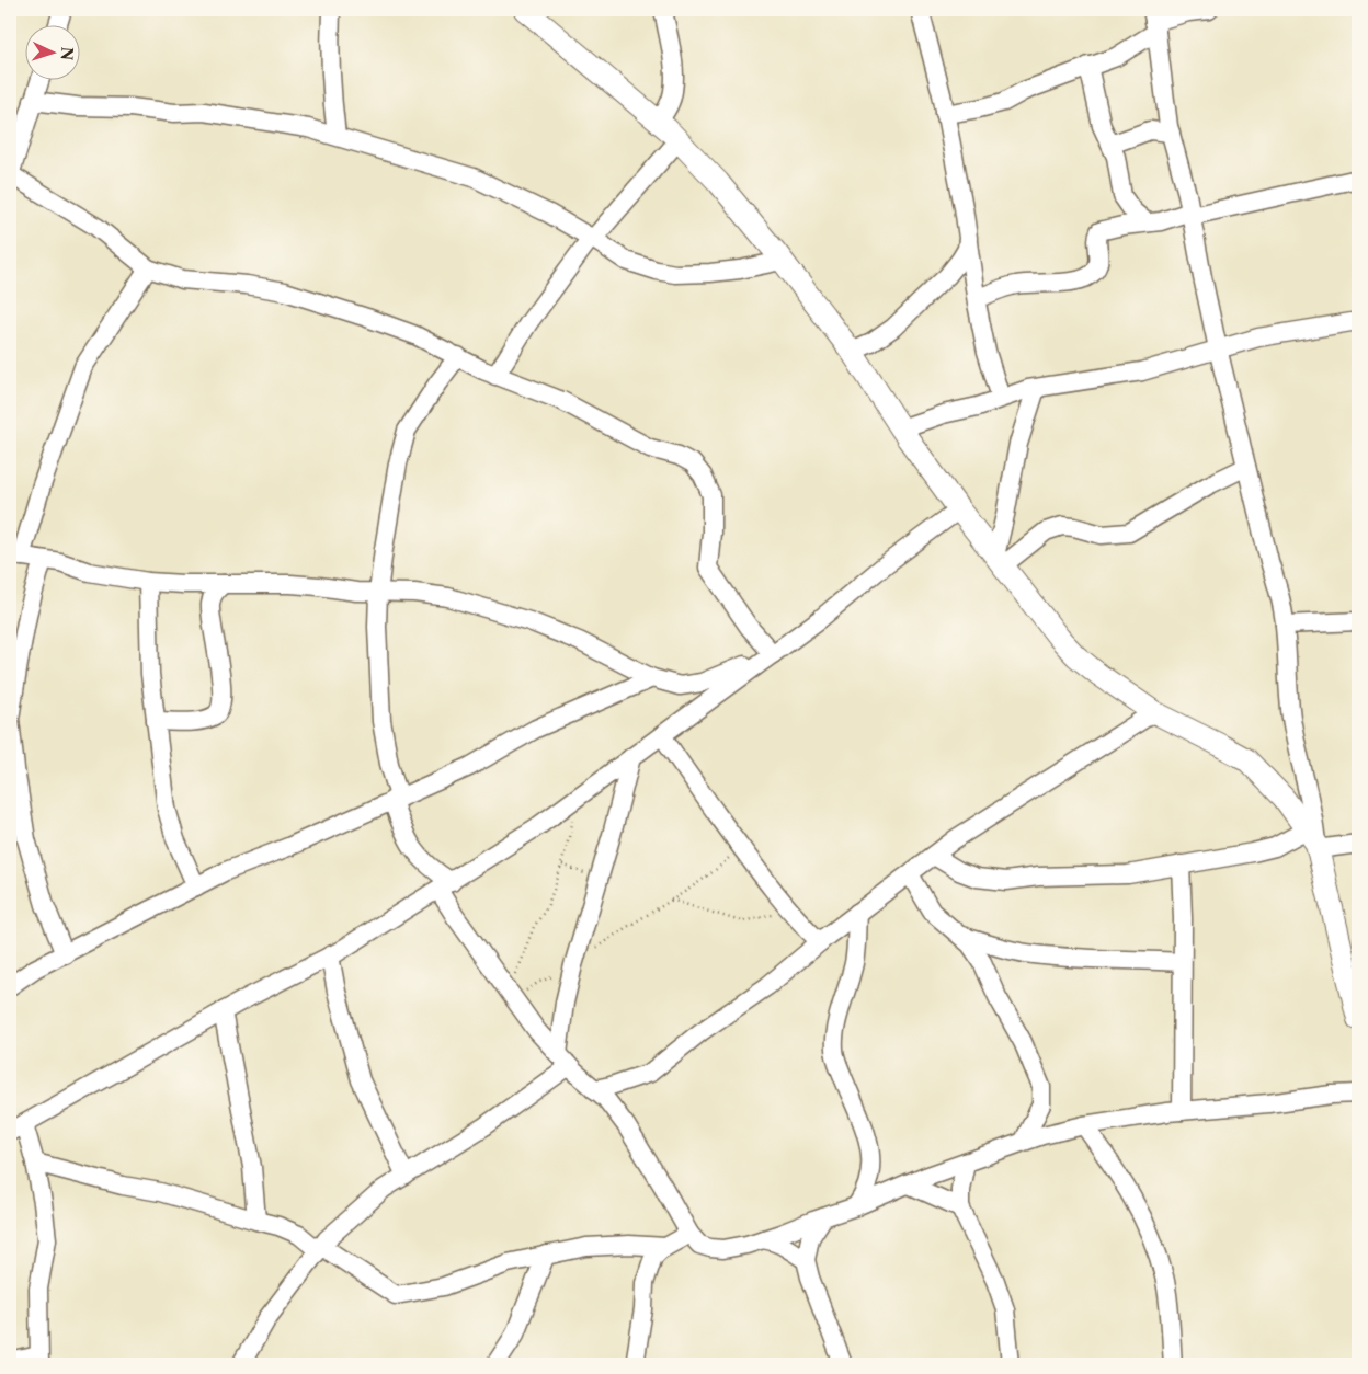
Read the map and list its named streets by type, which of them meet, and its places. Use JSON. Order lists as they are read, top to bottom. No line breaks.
{"north":"right"}
